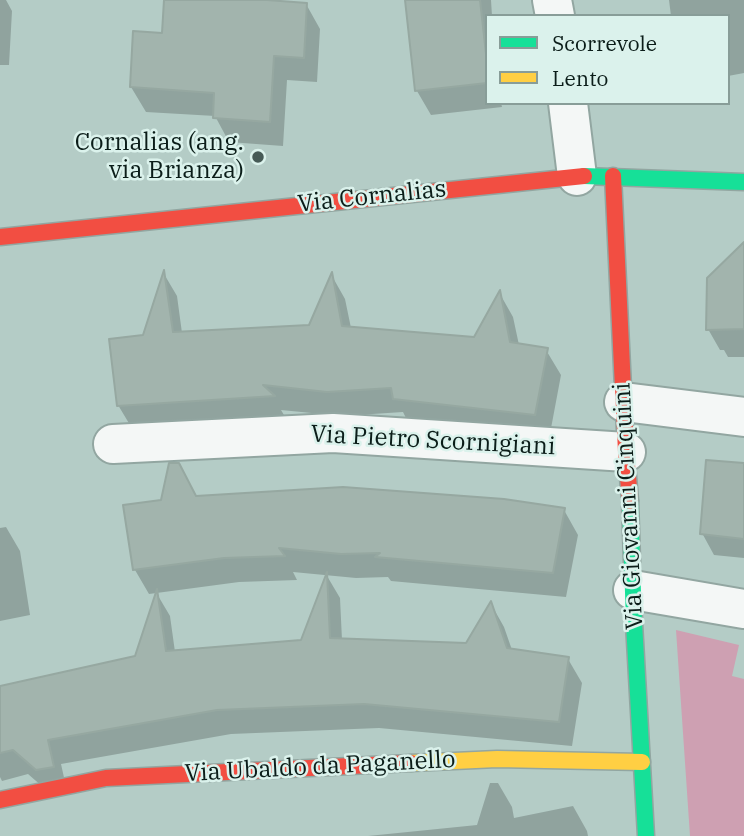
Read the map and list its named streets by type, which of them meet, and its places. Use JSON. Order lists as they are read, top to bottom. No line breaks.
{"streets":{"street":["Via Cornalias","Via Pietro Scornigiani","Via Giovanni Cinquini","Via Ubaldo da Paganello"]},"crossings":[["Via Cornalias","Via Giovanni Cinquini"],["Via Pietro Scornigiani","Via Giovanni Cinquini"],["Via Giovanni Cinquini","Via Ubaldo da Paganello"]],"places":["Cornalias (ang. via Brianza)"],"legend":["Scorrevole","Lento"]}
